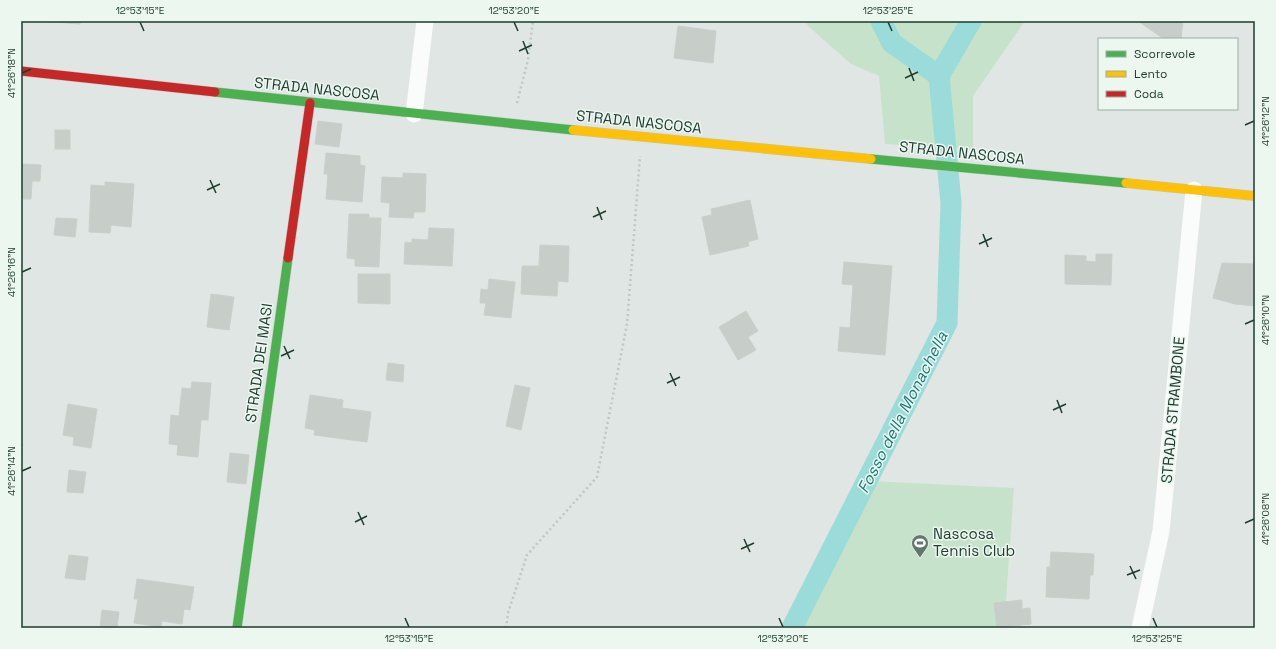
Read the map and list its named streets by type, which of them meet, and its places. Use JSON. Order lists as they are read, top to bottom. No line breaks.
{"streets":{"street":["STRADA NASCOSA","STRADA DEI MASI","STRADA STRAMBONE"]},"crossings":[["STRADA NASCOSA","STRADA DEI MASI"],["STRADA NASCOSA","STRADA STRAMBONE"]],"water":["Fosso della Monachella"],"places":{"sports":["Nascosa Tennis Club"]},"legend":["Scorrevole","Lento","Coda"],"coordinates":["12°53'15\"E","12°53'20\"E","12°53'25\"E","41°26'18\"N","41°26'12\"N","41°26'16\"N","41°26'10\"N","41°26'14\"N","41°26'08\"N"]}
